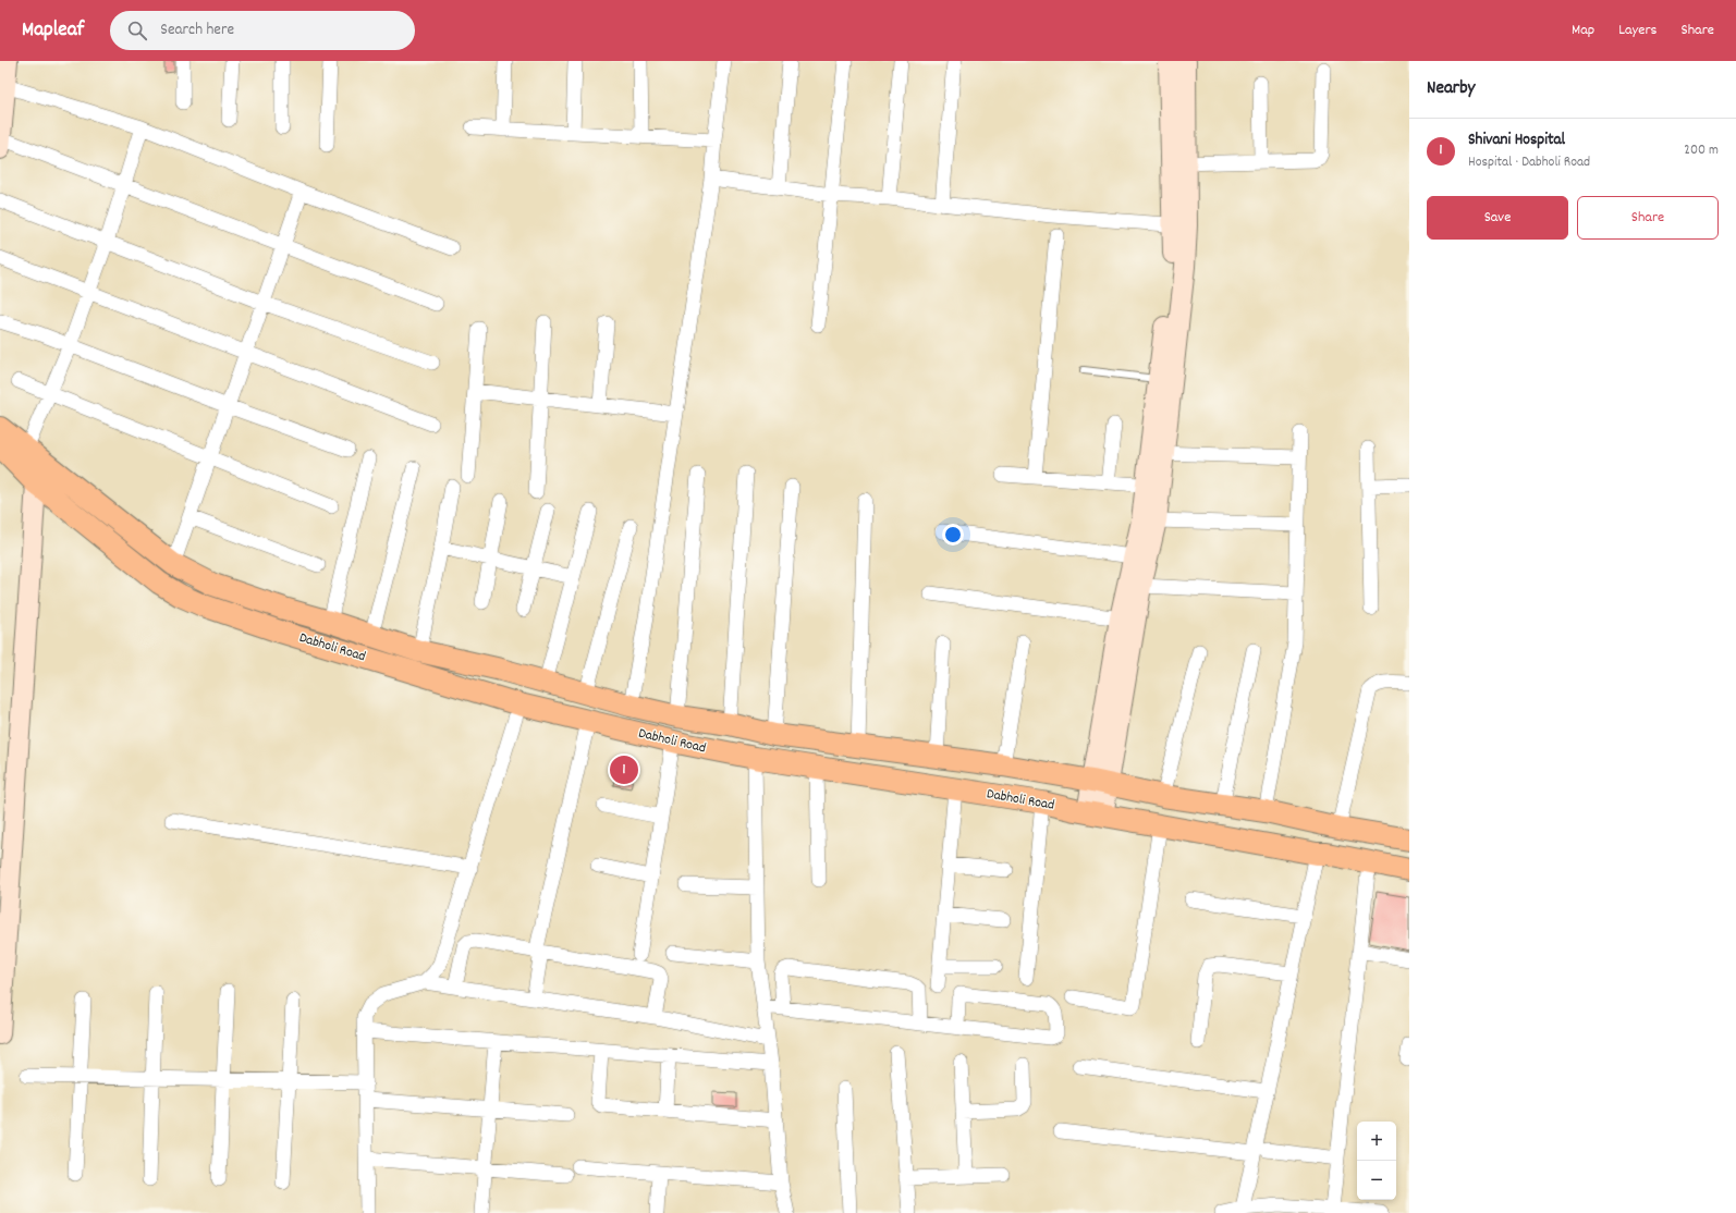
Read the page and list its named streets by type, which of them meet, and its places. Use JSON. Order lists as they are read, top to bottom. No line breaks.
{"streets":{"main road":["Dabholi Road"]},"page":{"header":"Mapleaf","search":"Search here","nav":["Map","Layers","Share"],"heading":"Nearby","list":[{"mark":"1","name":"Shivani Hospital","note":"Hospital · Dabholi Road","value":"200 m"}],"buttons":["Save","Share"],"pins":"1","map_buttons":["+","−"]}}
